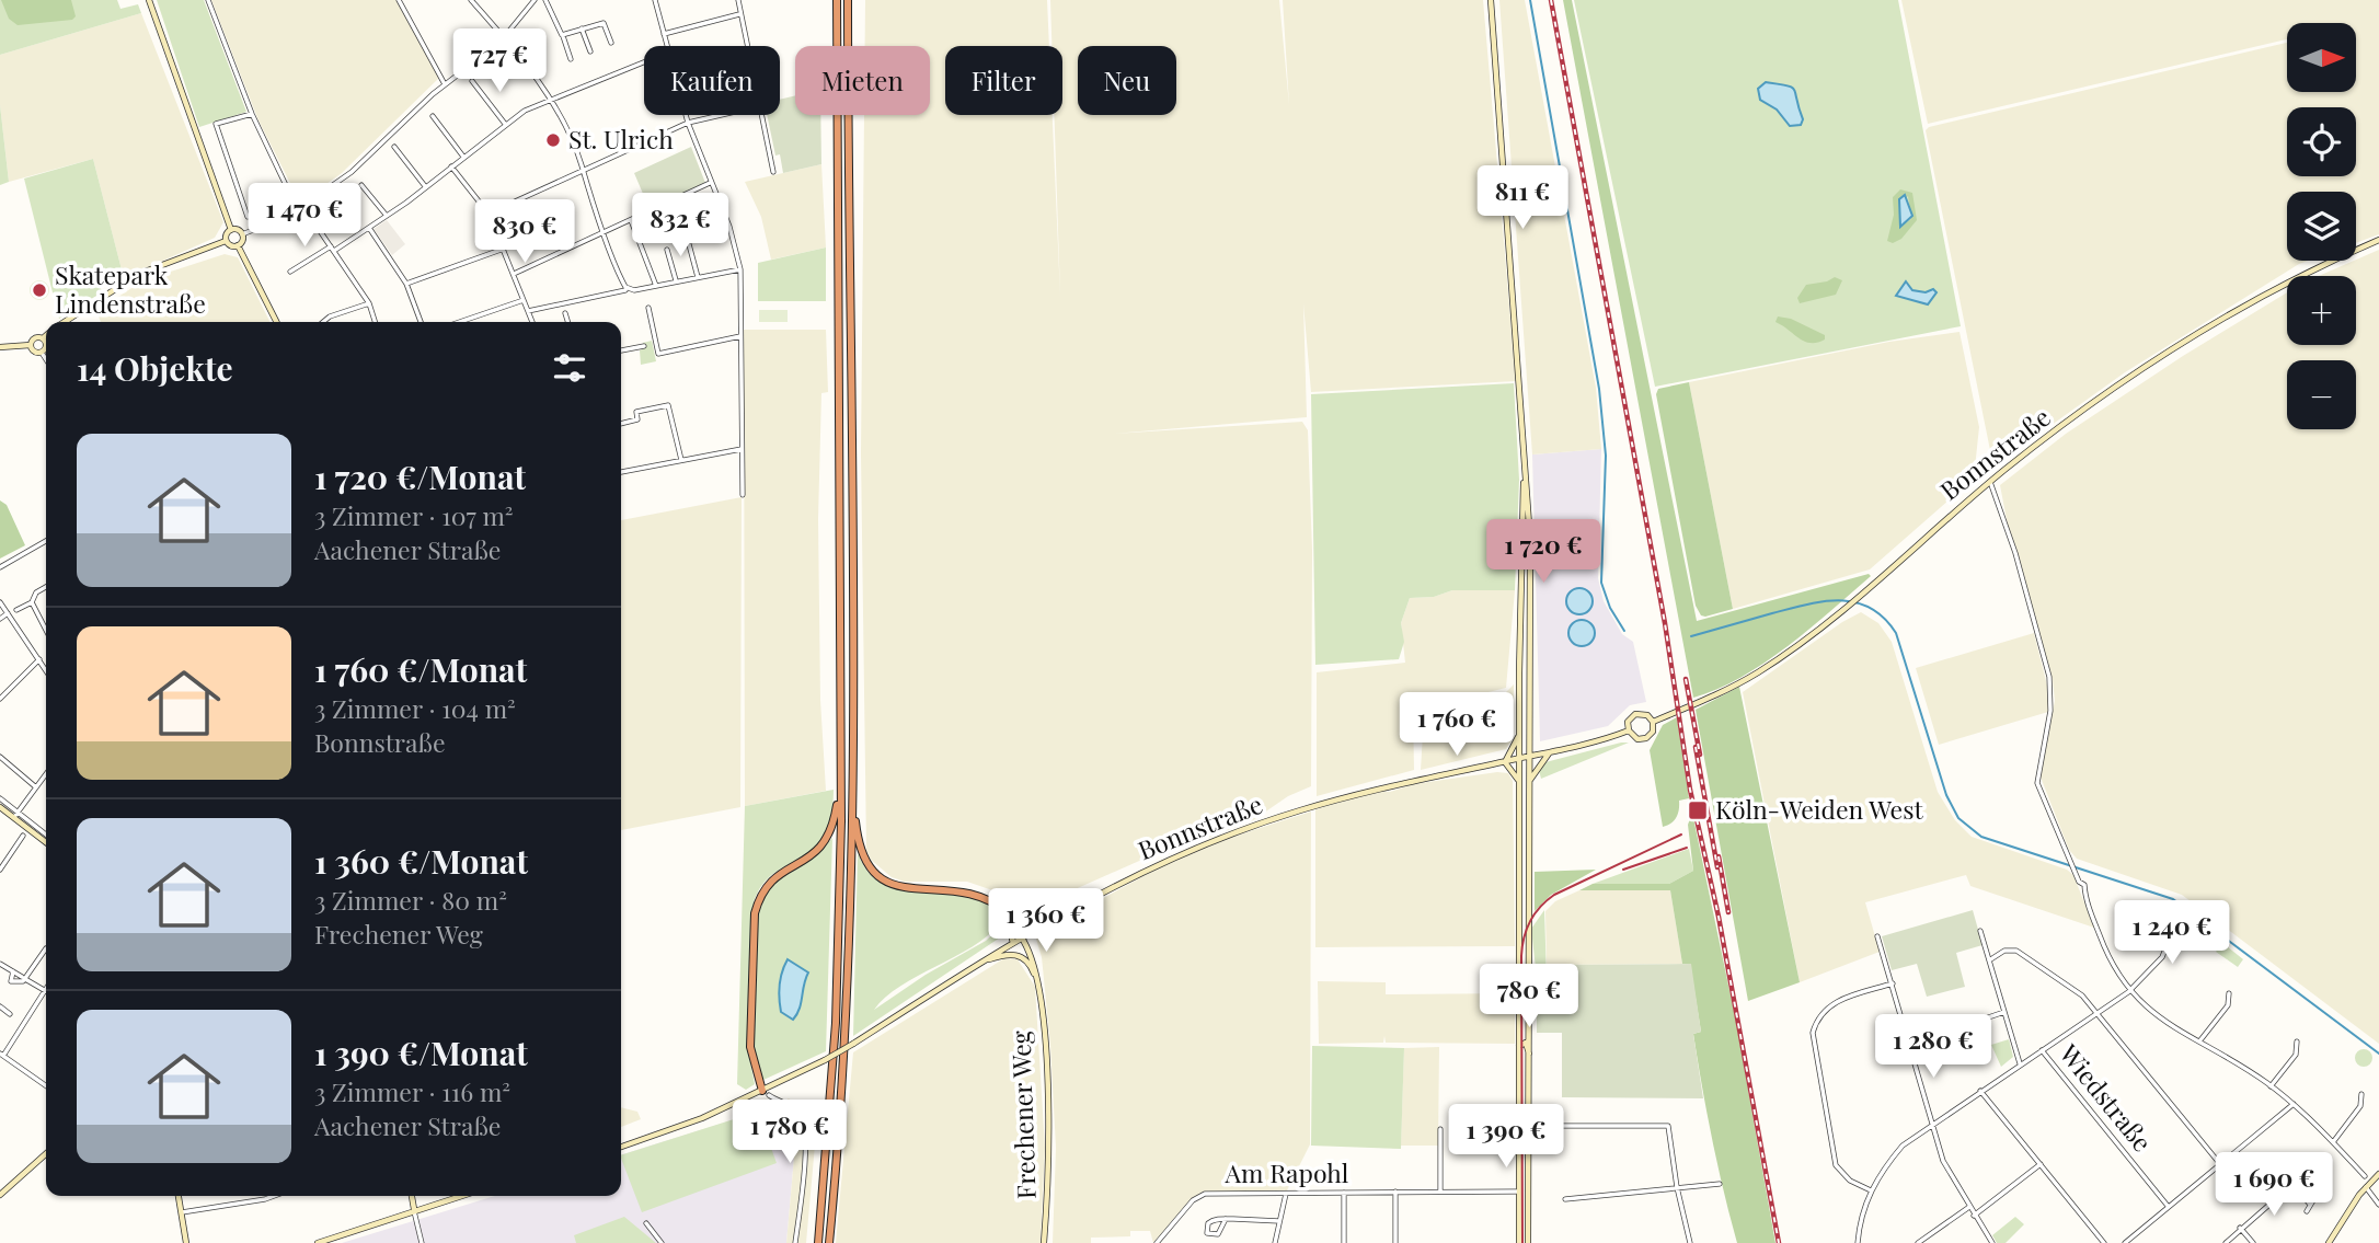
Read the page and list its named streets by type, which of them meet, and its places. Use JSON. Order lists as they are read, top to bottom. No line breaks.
{"streets":{"main road":["Bonnstraße","Frechener Weg"],"street":["Wiedstraße","Am Rapohl"]},"crossings":[["Bonnstraße","Frechener Weg"]],"places":{"other":["St. Ulrich","Skatepark Lindenstraße"],"transit":["Köln-Weiden West"]},"north":"right","page":{"map_buttons":["+","−"],"price":["727 €","811 €","1 470 €","832 €","830 €","1 720 €","1 760 €","1 360 €","1 240 €","780 €","1 280 €","1 780 €","1 390 €","1 690 €"],"chip":["Kaufen","Mieten","Filter","Neu"],"heading":"14 Objekte","list":[{"name":"1 720 €/Monat","note":"3 Zimmer · 107 m² · Aachener Straße"},{"name":"1 760 €/Monat","note":"3 Zimmer · 104 m² · Bonnstraße"},{"name":"1 360 €/Monat","note":"3 Zimmer · 80 m² · Frechener Weg"},{"name":"1 390 €/Monat","note":"3 Zimmer · 116 m² · Aachener Straße"}]}}
